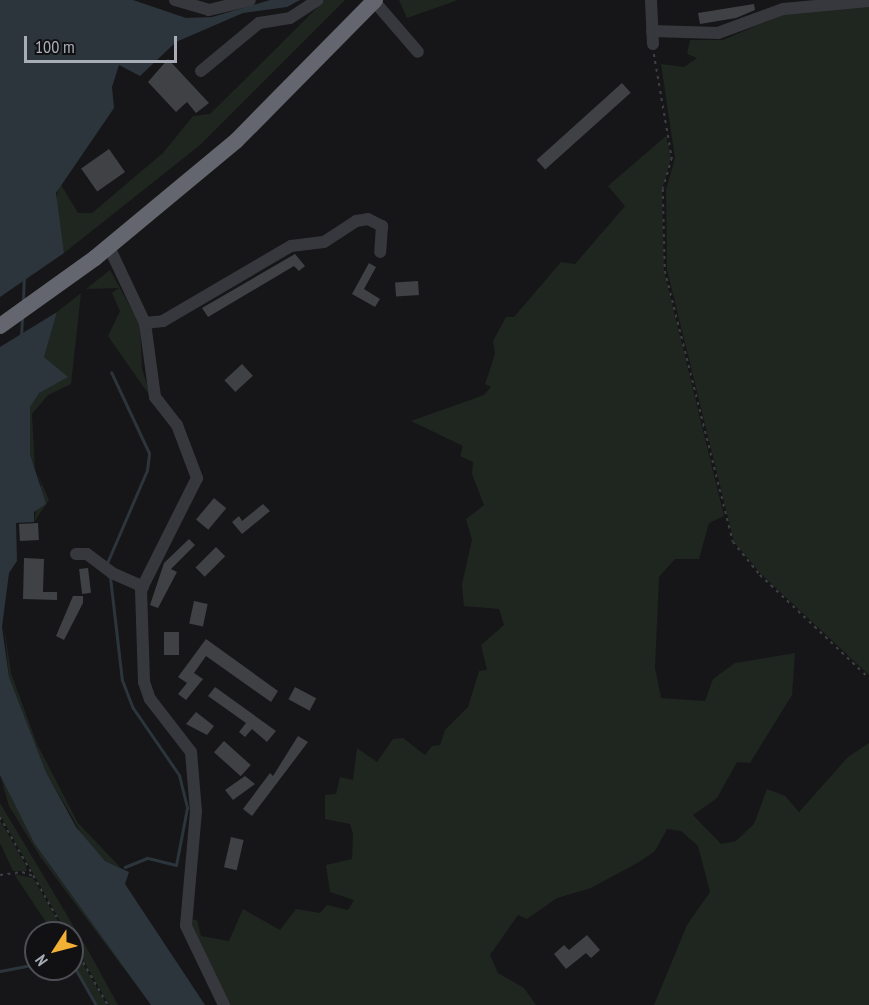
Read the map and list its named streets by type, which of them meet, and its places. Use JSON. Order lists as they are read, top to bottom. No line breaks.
{"scale_bar":"100 m","north":"bottom left"}
